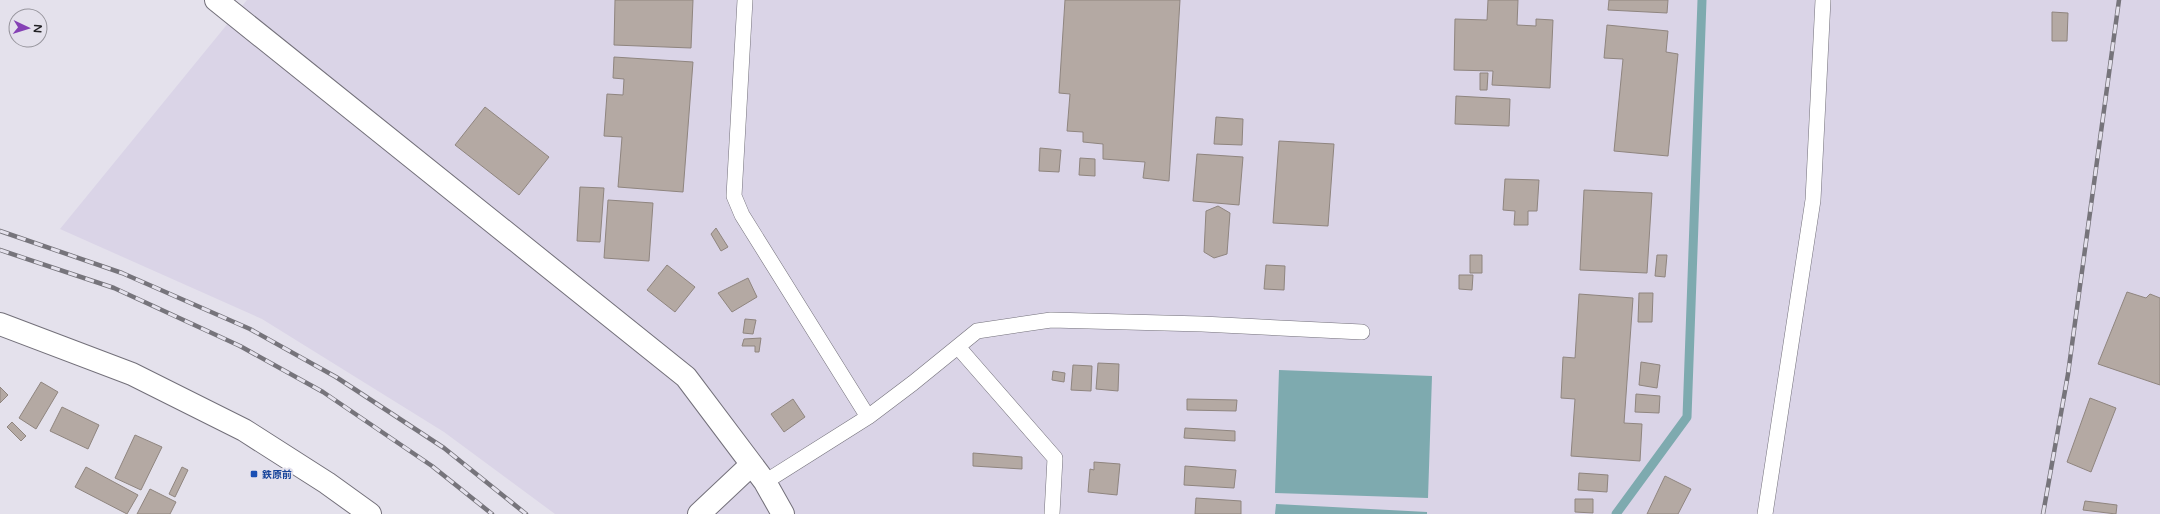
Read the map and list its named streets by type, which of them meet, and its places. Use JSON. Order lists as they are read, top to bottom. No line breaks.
{"places":{"transit":["鉄原前"]},"north":"right"}
